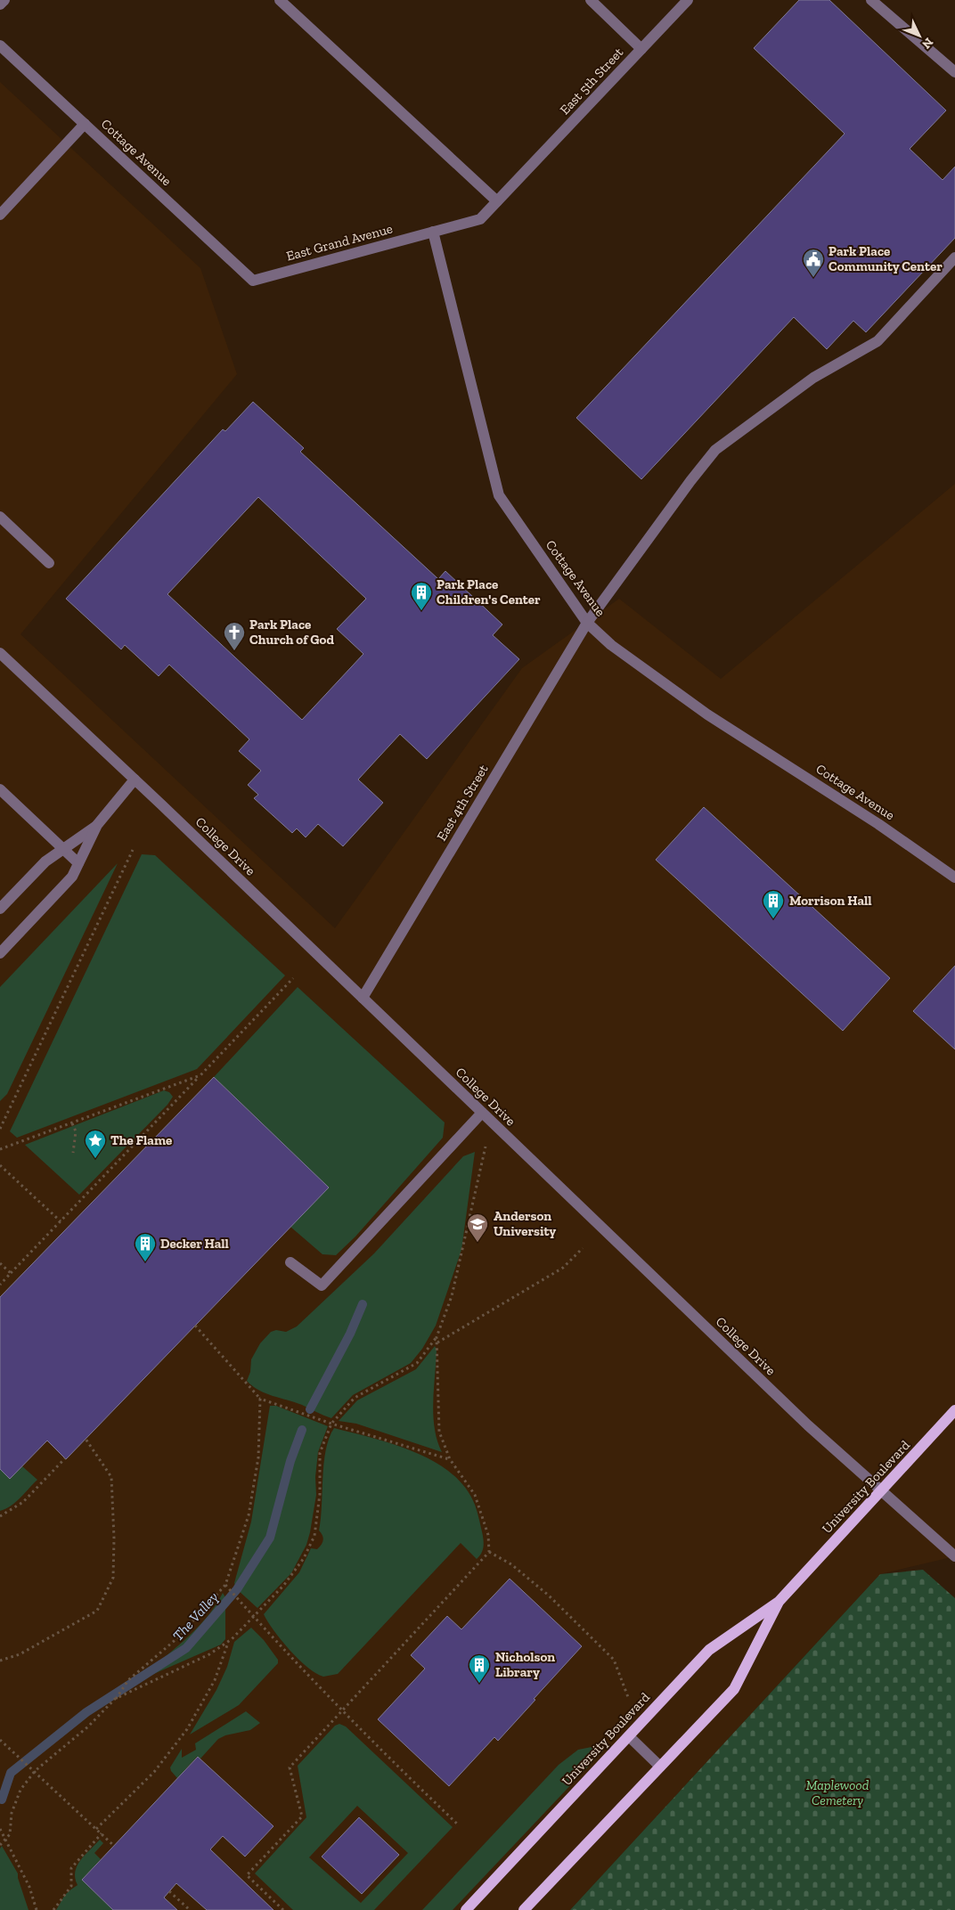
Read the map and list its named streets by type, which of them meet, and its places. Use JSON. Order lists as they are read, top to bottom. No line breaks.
{"streets":{"main road":["University Boulevard"],"street":["East 5th Street","Cottage Avenue","East Grand Avenue","East 4th Street","College Drive"]},"crossings":[["East 5th Street","East Grand Avenue"],["Cottage Avenue","East Grand Avenue"],["Cottage Avenue","East 4th Street"],["East 4th Street","College Drive"],["College Drive","University Boulevard"]],"water":["The Valley"],"parks":["Maplewood Cemetery"],"places":{"public building":["Park Place Community Center"],"building":["Park Place Children's Center","Morrison Hall","Decker Hall","Nicholson Library"],"church":["Park Place Church of God"],"place":["The Flame"],"school or university":["Anderson University"]},"north":"bottom right"}
